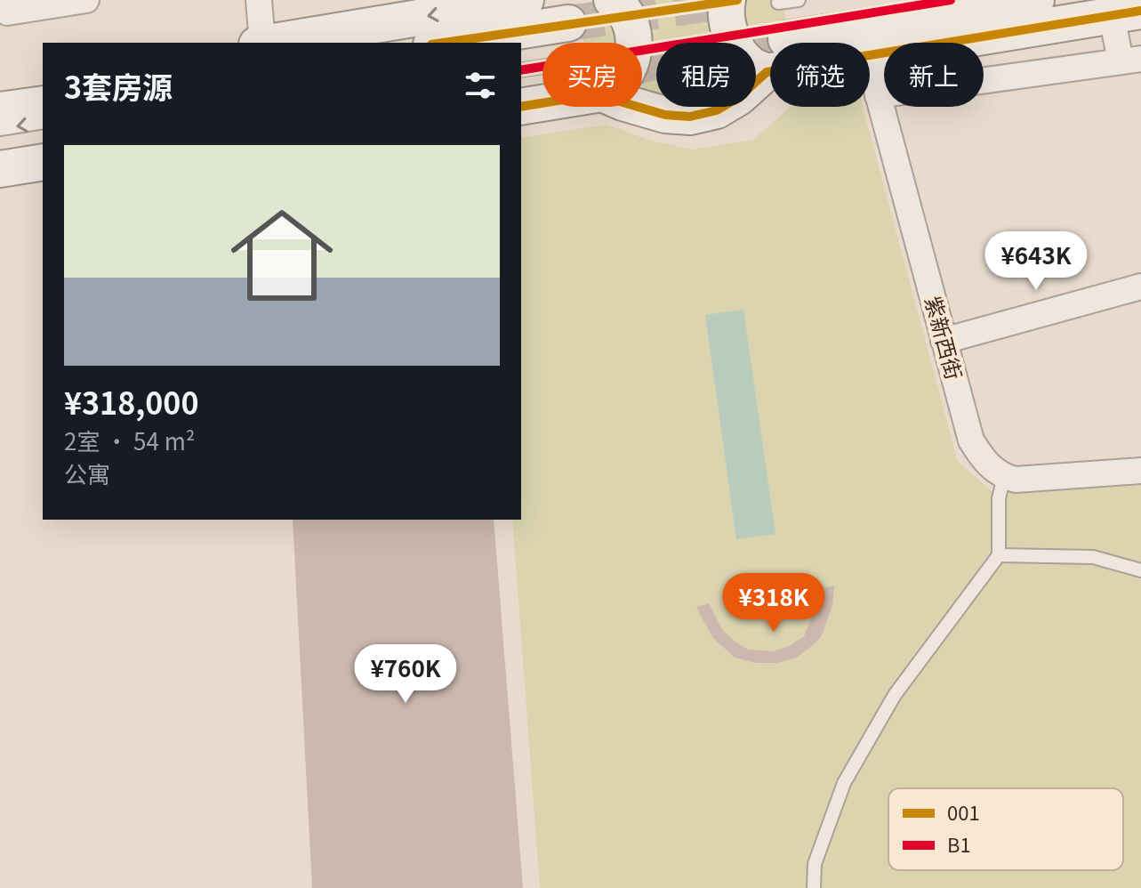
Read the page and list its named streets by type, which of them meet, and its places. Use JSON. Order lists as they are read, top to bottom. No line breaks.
{"streets":{"street":["紫新西街"]},"lines":["transit line 001","transit line B1"],"legend":["001","B1"],"page":{"chip":["买房","租房","筛选","新上"],"heading":"3套房源","list":[{"name":"¥318,000","note":"2室 · 54 m² · 公寓"}],"price":["¥643K","¥318K","¥760K"]}}
